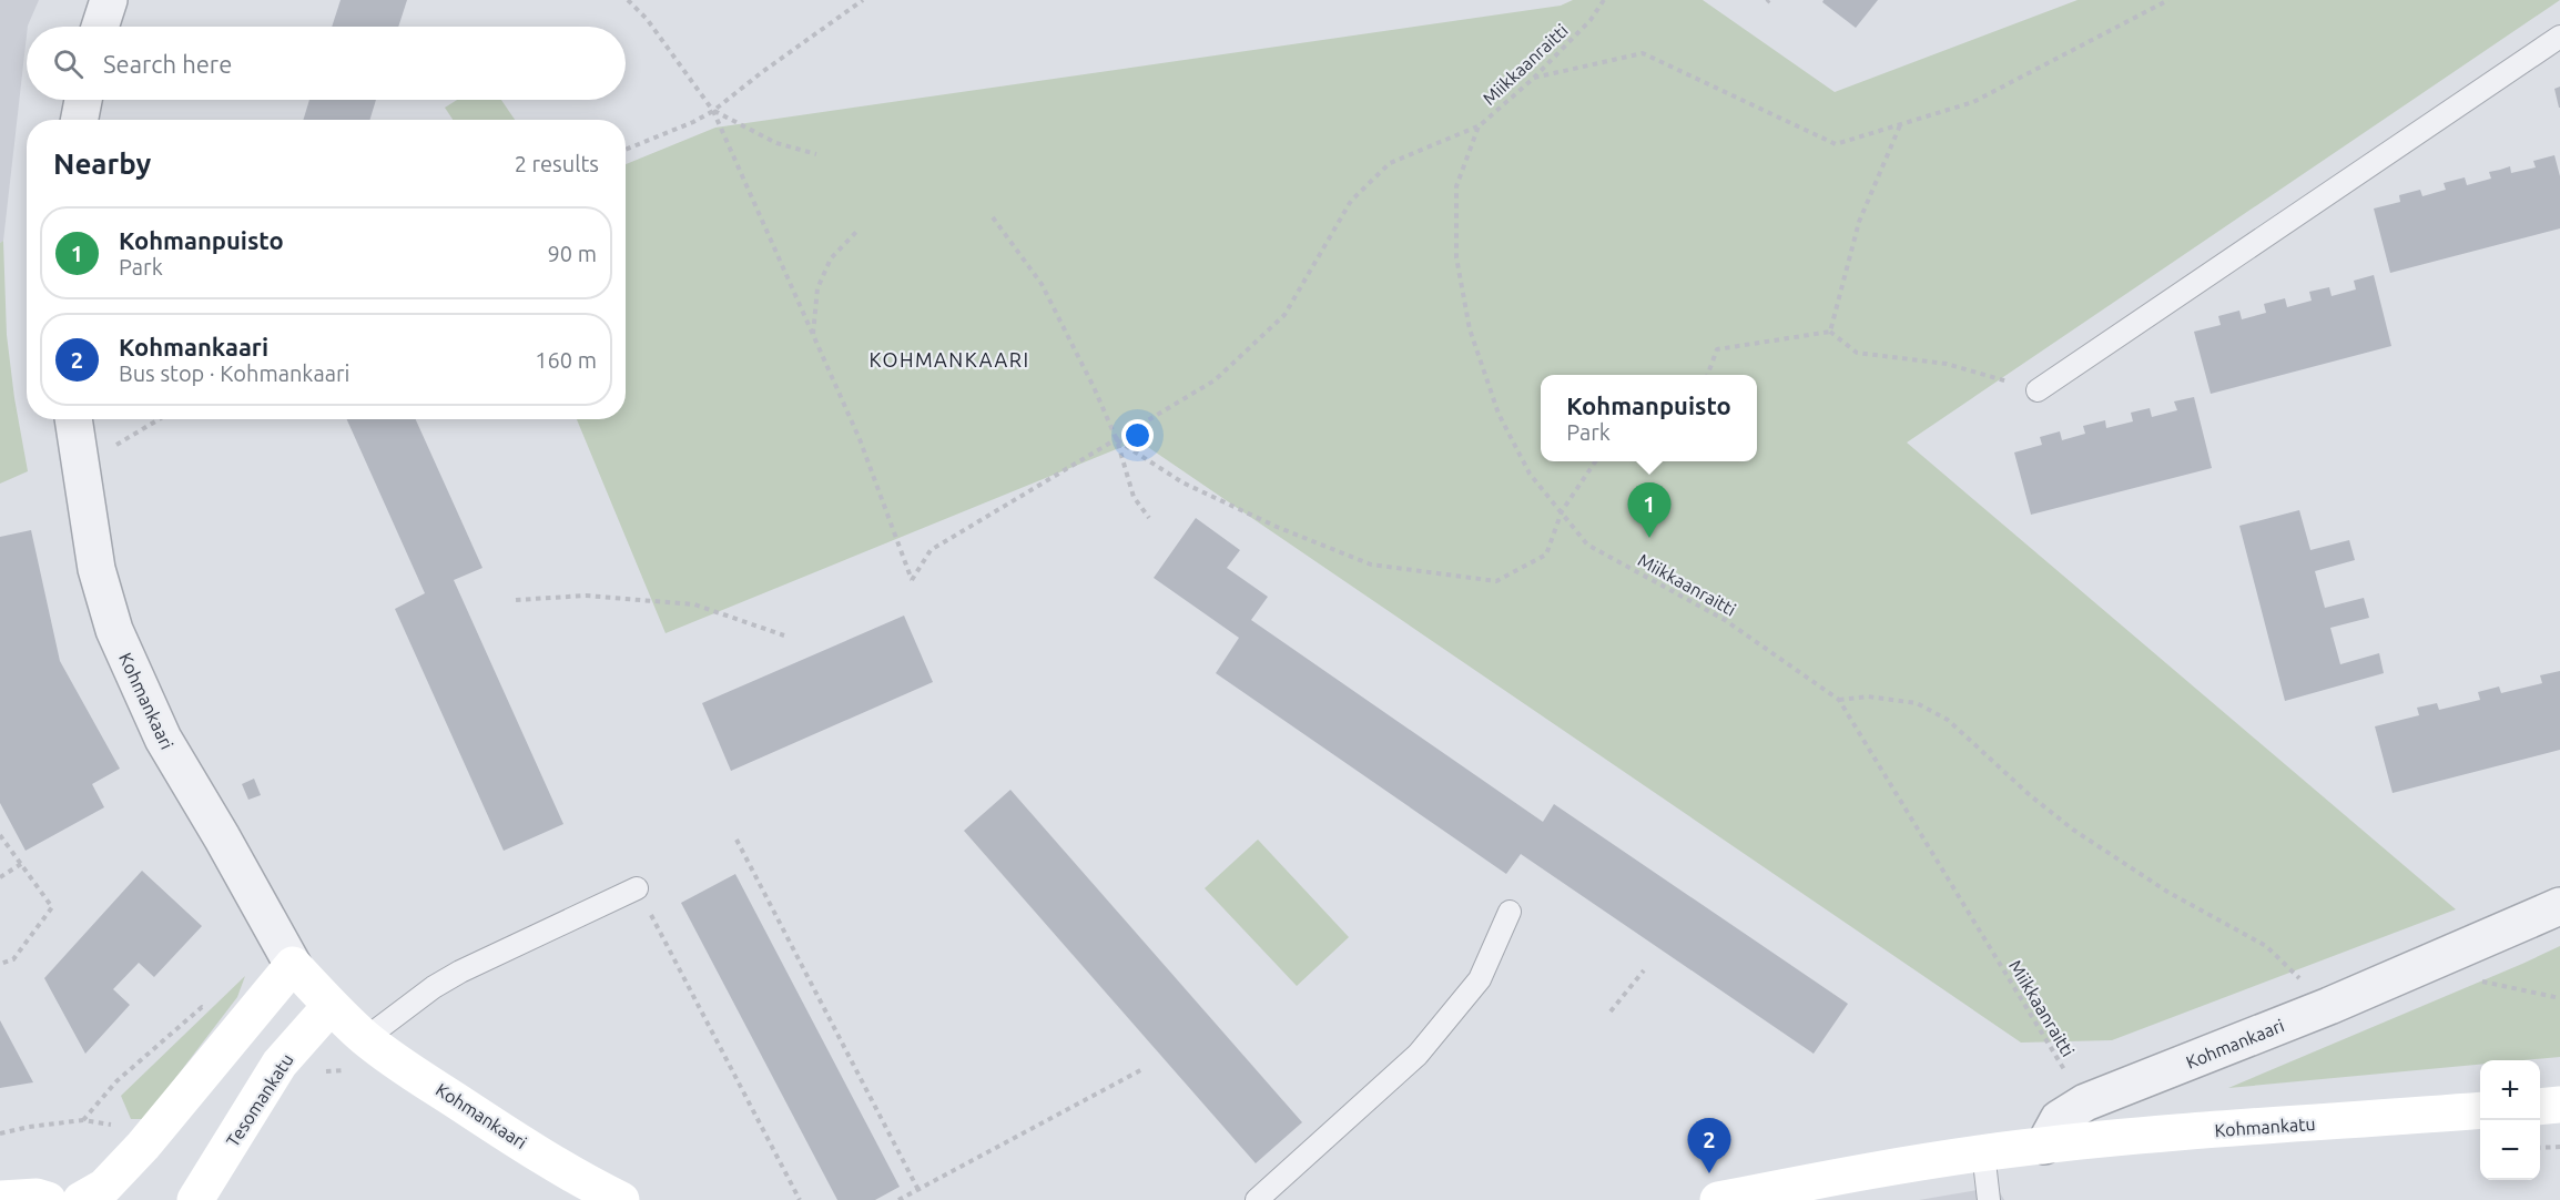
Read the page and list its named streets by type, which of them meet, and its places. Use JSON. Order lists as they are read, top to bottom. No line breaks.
{"streets":{"street":["Kohmankaari","Tesomankatu","Kohmankatu"],"path":["Miikkaanraitti"]},"crossings":[["Miikkaanraitti","Kohmankaari"],["Kohmankaari","Tesomankatu"],["Kohmankaari","Kohmankatu"]],"districts":["KOHMANKAARI"],"page":{"search":"Search here","heading":["Nearby","2 results"],"list":[{"mark":"1","name":"Kohmanpuisto","note":"Park","value":"90 m"},{"mark":"2","name":"Kohmankaari","note":"Bus stop · Kohmankaari","value":"160 m"}],"popup":["Kohmanpuisto","Park"],"pins":["1","2"],"map_buttons":["+","−"]}}
